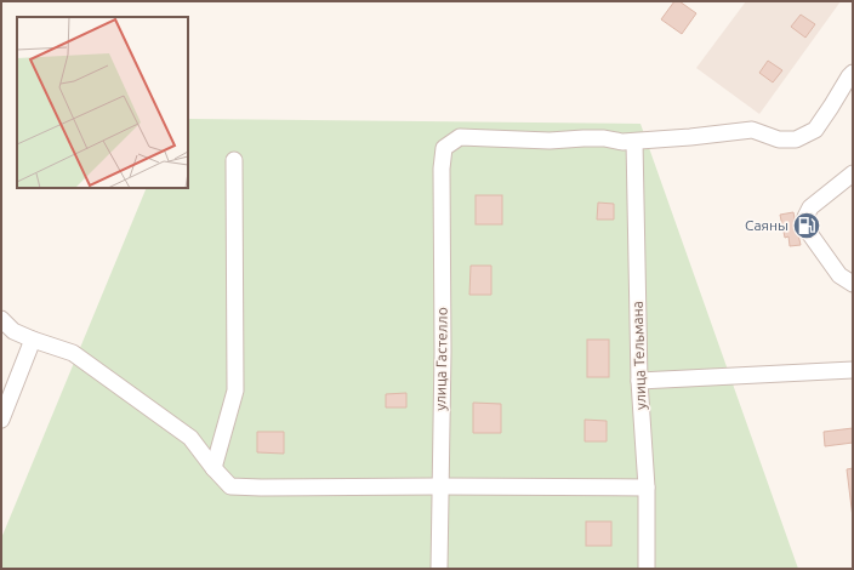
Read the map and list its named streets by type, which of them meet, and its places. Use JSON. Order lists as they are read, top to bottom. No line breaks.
{"streets":{"street":["улица Тельмана","улица Гастелло"]},"crossings":[["улица Тельмана","улица Гастелло"]],"places":{"fuel station":["Саяны"]}}
